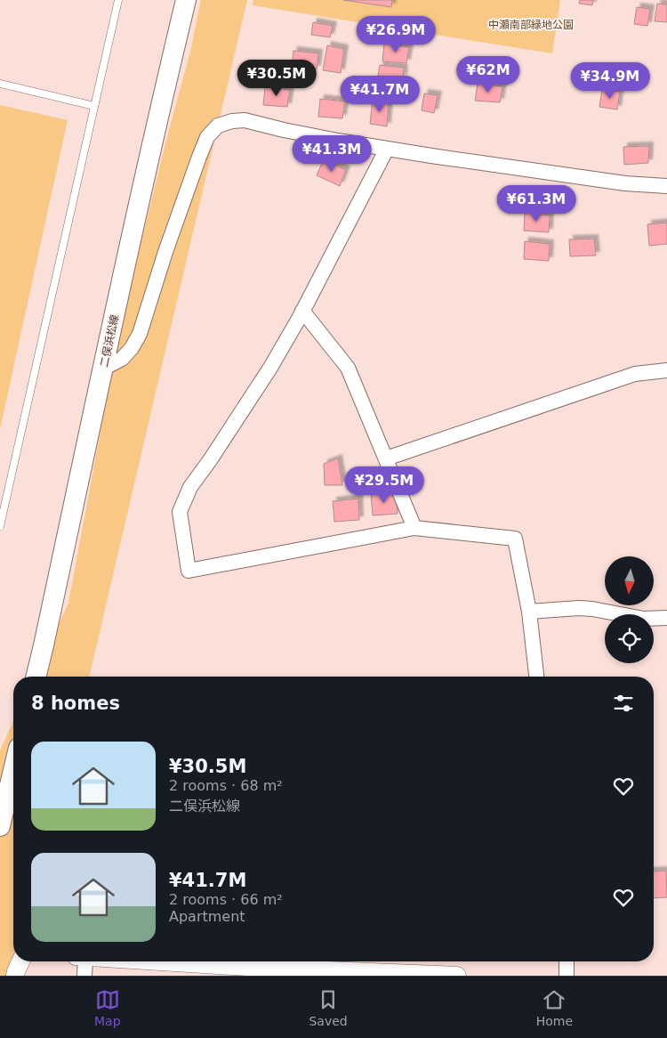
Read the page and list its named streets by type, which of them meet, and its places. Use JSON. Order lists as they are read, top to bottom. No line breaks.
{"streets":{"main road":["二俣浜松線"]},"parks":["中瀬南部緑地公園"],"north":"bottom","page":{"price":["¥26.9M","¥62M","¥30.5M","¥34.9M","¥41.7M","¥41.3M","¥61.3M","¥29.5M"],"heading":"8 homes","list":[{"name":"¥30.5M","note":"2 rooms · 68 m² · 二俣浜松線"},{"name":"¥41.7M","note":"2 rooms · 66 m² · Apartment"}],"tabs":["Map","Saved","Home"]}}
